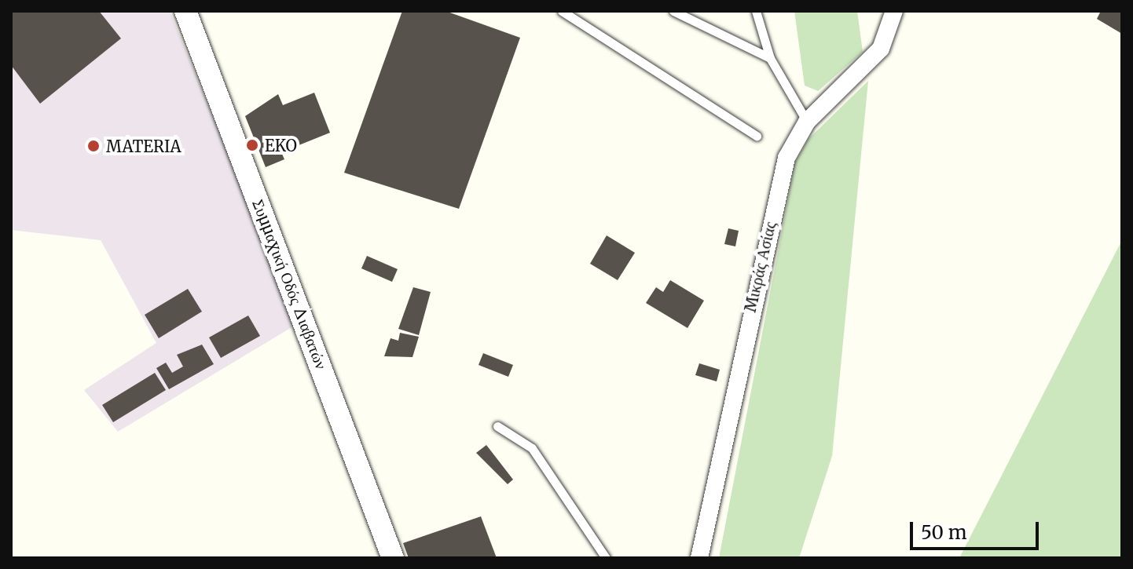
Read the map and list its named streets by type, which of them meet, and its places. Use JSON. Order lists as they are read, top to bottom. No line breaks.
{"streets":{"street":["Μικράς Ασίας","Συμμαχική Οδός Διαβατών"]},"places":["EKO","MATERIA"],"scale_bar":"50 m"}
